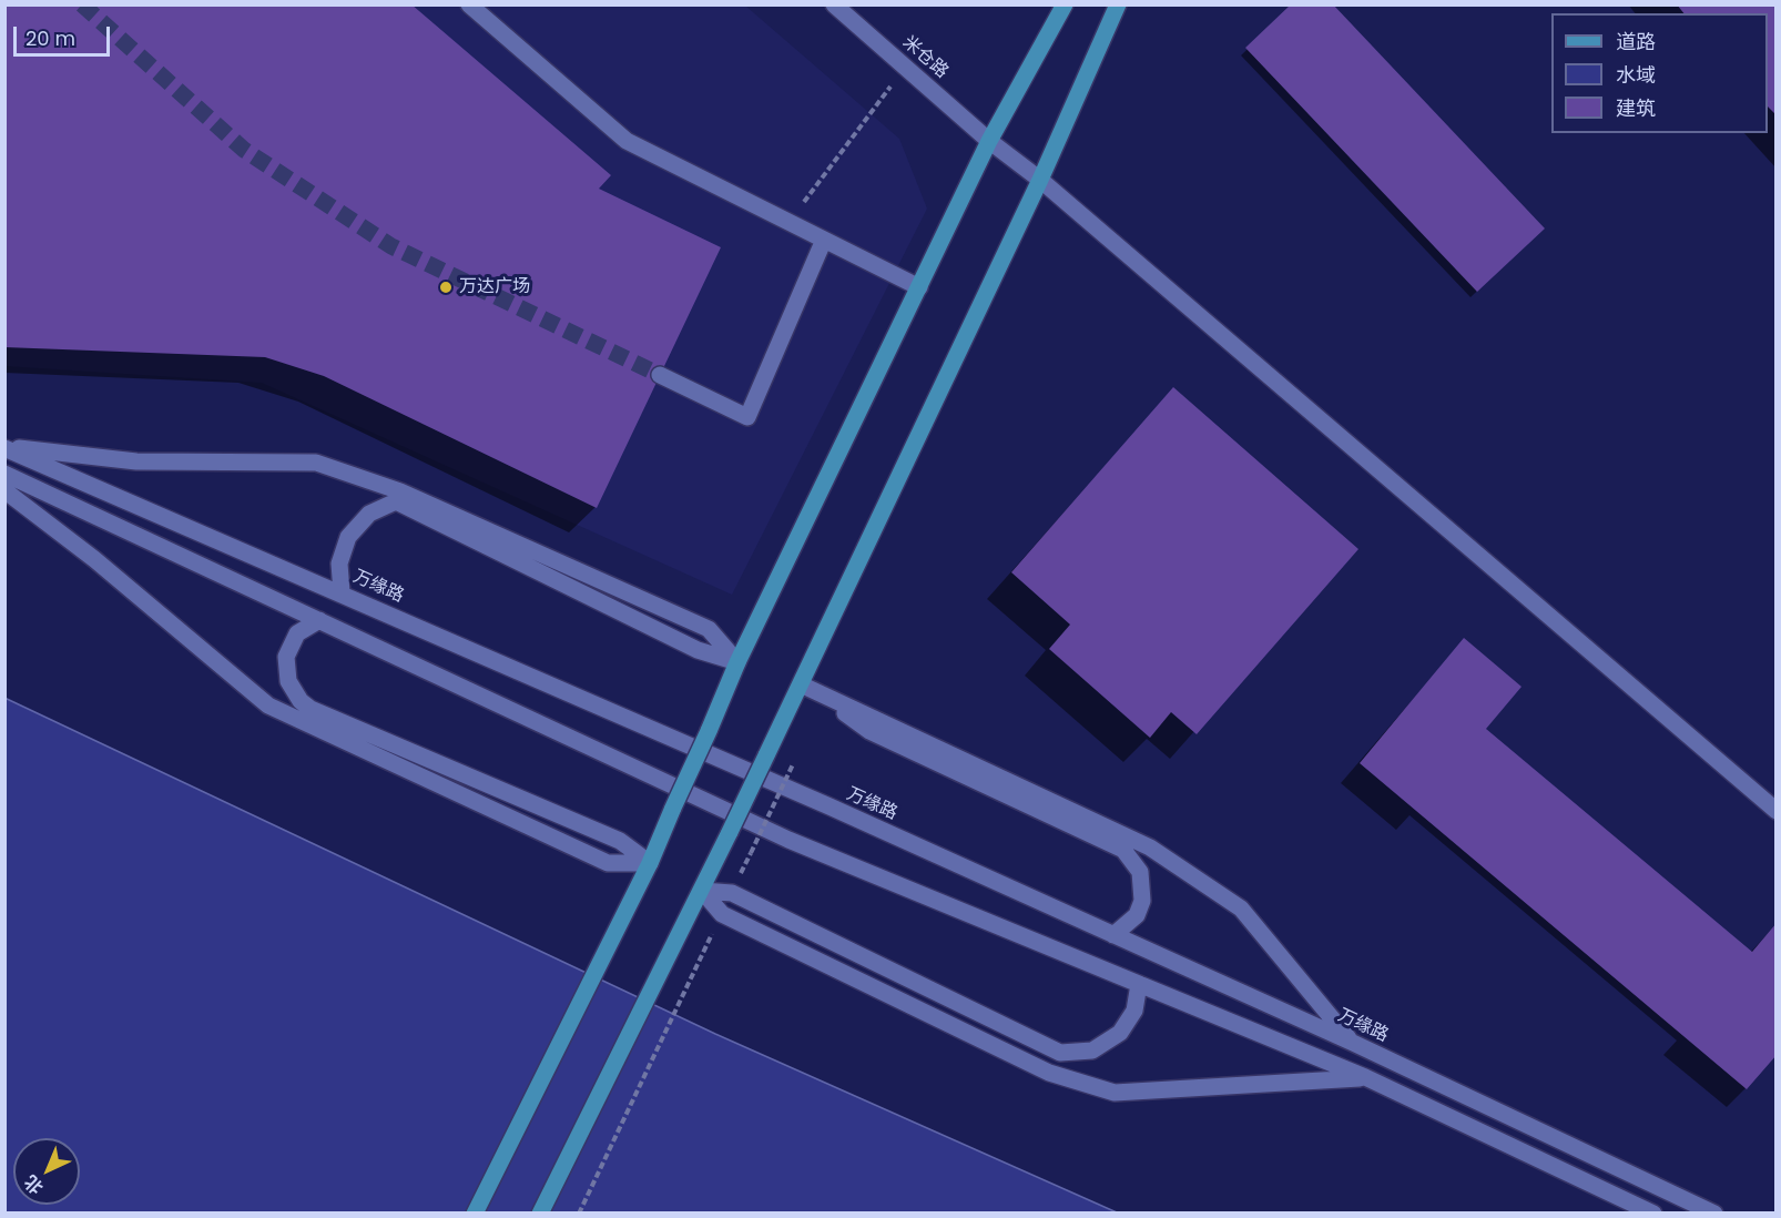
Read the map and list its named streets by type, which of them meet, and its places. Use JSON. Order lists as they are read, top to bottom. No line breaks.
{"streets":{"main road":["米仓路","万缘路"]},"places":["万达广场"],"legend":["道路","水域","建筑"],"scale_bar":"20 m","north":"bottom left"}
